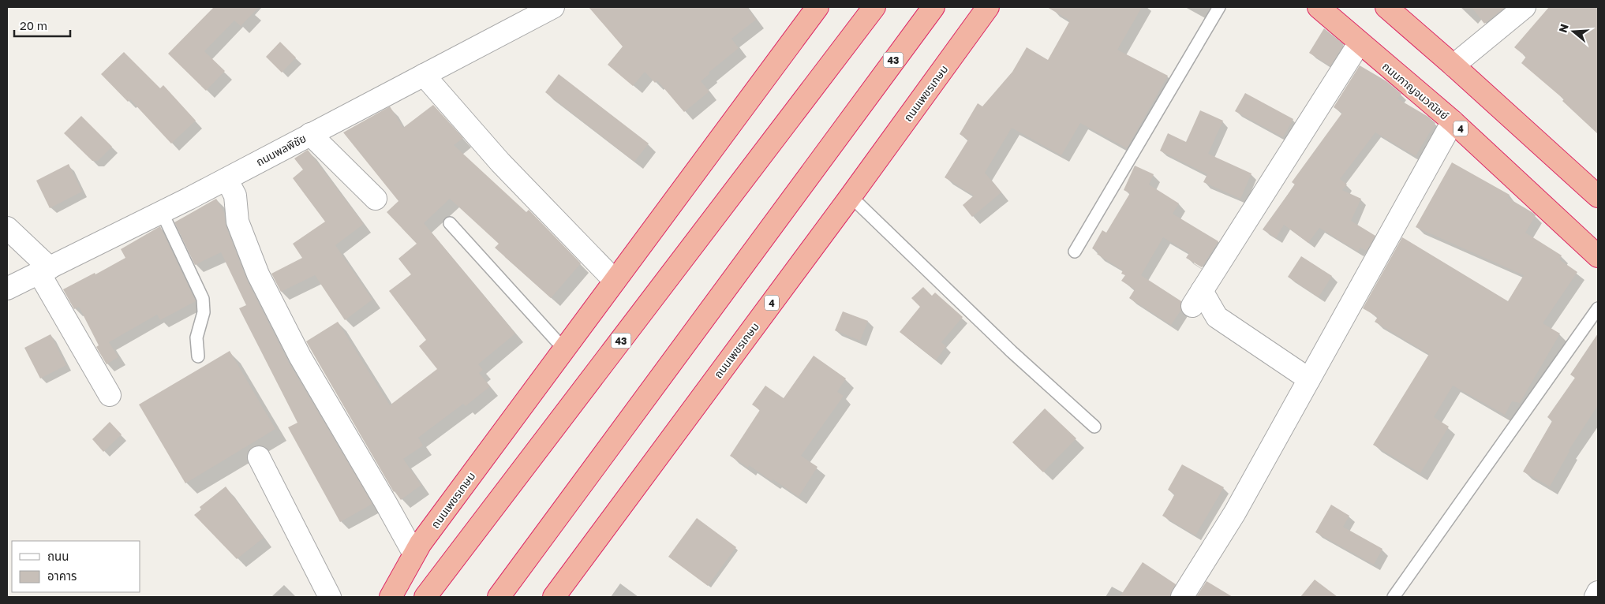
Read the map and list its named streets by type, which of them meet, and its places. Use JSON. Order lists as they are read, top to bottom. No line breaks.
{"streets":{"highway":["43","ถนนกาญจนวณิชย์","ถนนเพชรเกษม","4"],"street":["ถนนพลพิชัย"]},"legend":["ถนน","อาคาร"],"scale_bar":"20 m","north":"left"}
